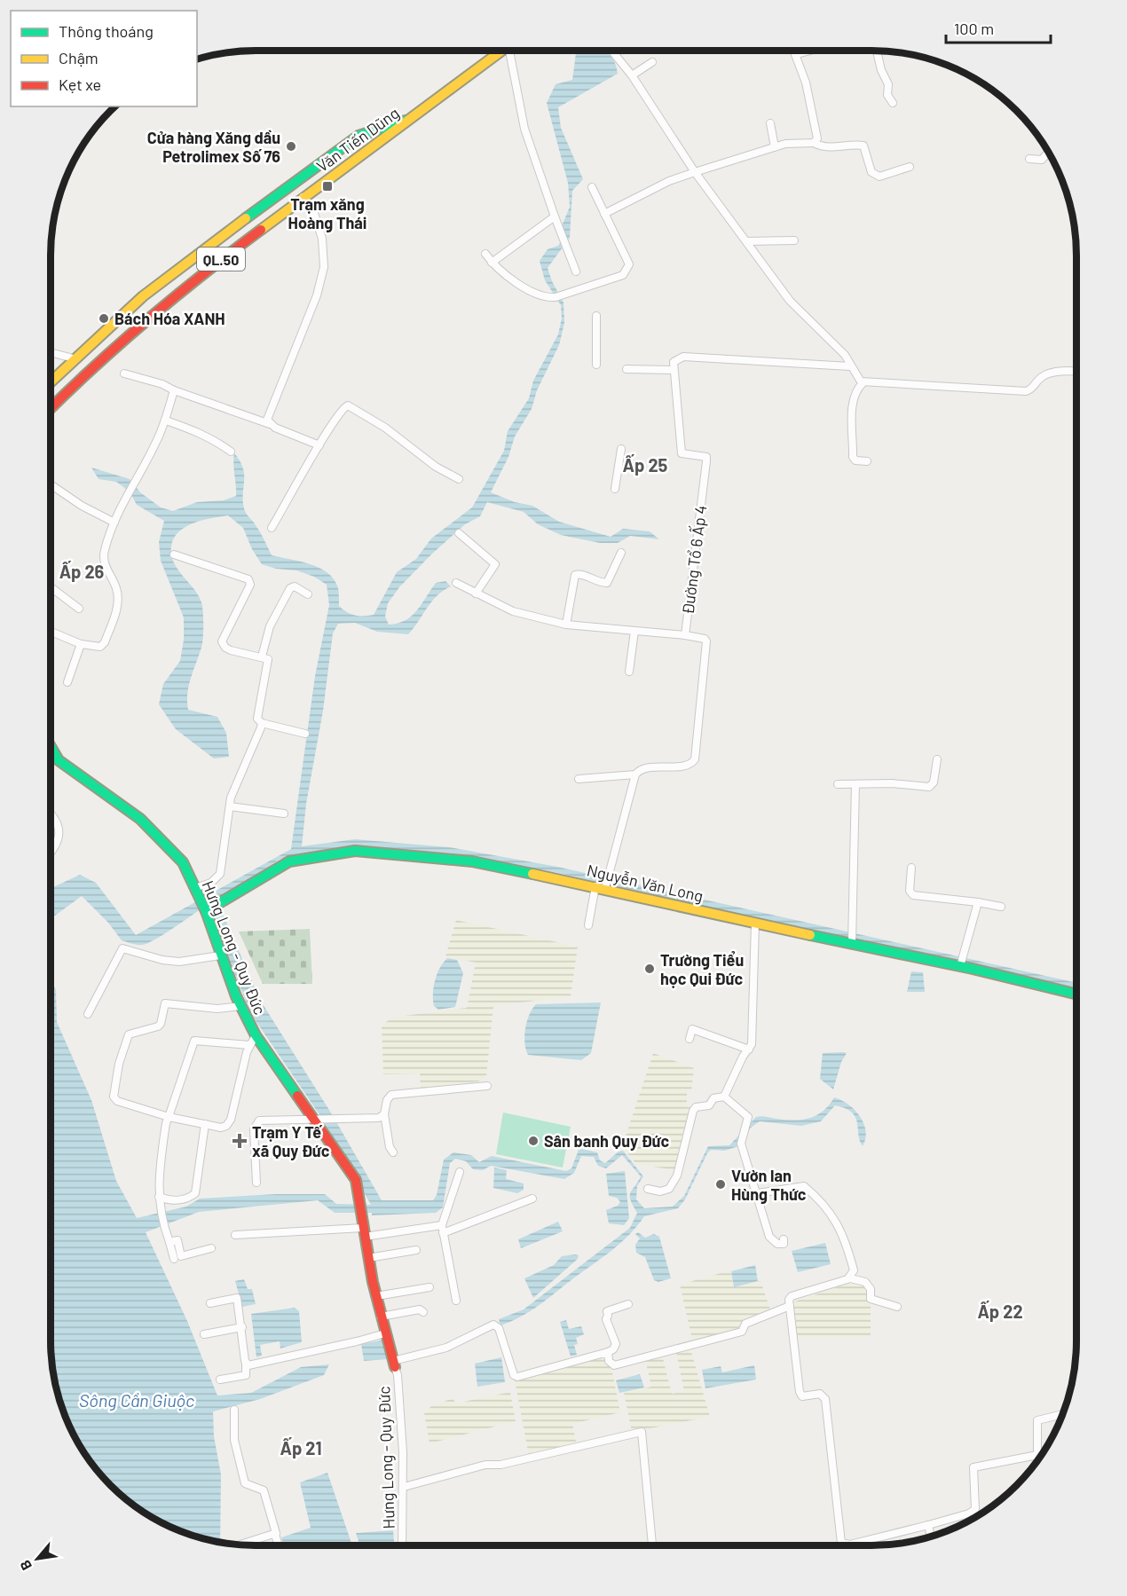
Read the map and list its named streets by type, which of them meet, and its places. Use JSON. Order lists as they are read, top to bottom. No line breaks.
{"streets":{"main road":["Văn Tiến Dũng","QL.50","Nguyễn Văn Long","Hưng Long - Quy Đức"],"street":["Đường Tổ 6 Ấp 4"]},"crossings":[["Văn Tiến Dũng","QL.50"],["Nguyễn Văn Long","Hưng Long - Quy Đức"]],"districts":["Ấp 25","Ấp 26","Ấp 22","Ấp 21"],"water":["Sông Cần Giuộc"],"places":{"other":["Cửa hàng Xăng dầu Petrolimex Số 76","Bách Hóa XANH","Trường Tiểu học Qui Đức","Sân banh Quy Đức","Vườn lan Hùng Thức"],"transit":["Trạm xăng Hoàng Thái"],"health":["Trạm Y Tế xã Quy Đức"]},"legend":["Thông thoáng","Chậm","Kẹt xe"],"scale_bar":"100 m","north":"bottom left"}
